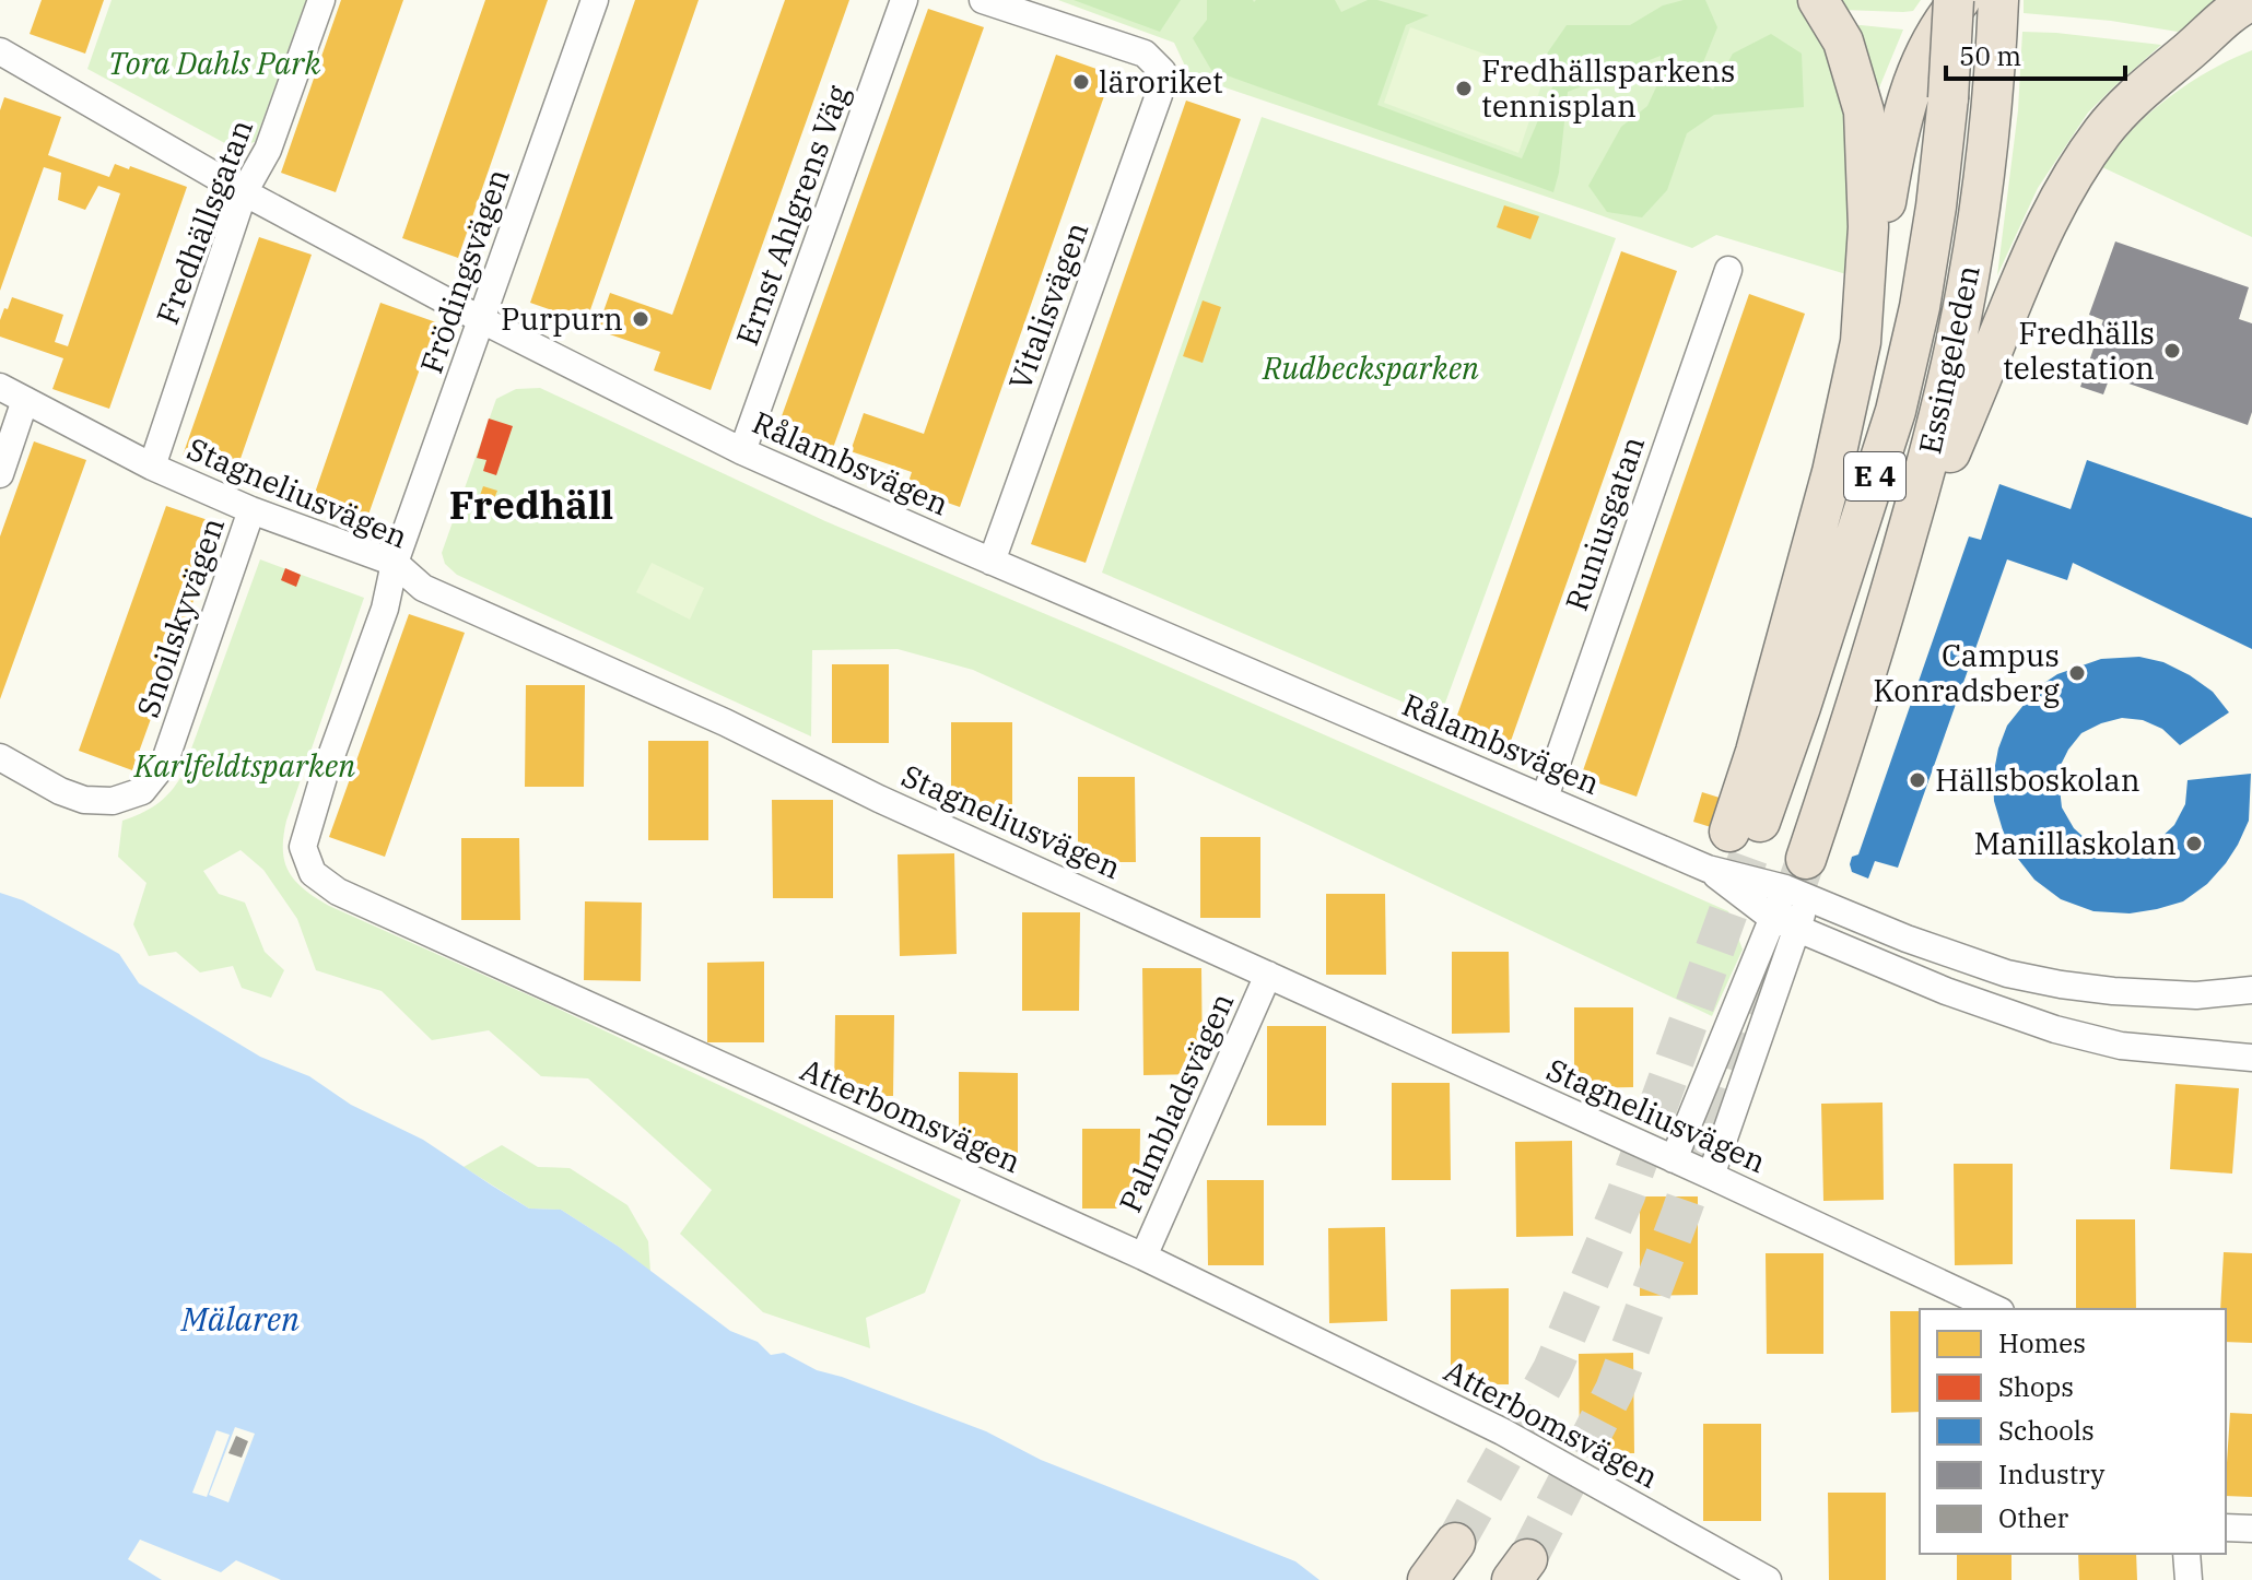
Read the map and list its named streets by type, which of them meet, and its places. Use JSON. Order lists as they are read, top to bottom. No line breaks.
{"streets":{"highway":["Essingeleden","E 4"],"street":["Ernst Ahlgrens Väg","Fredhällsgatan","Frödingsvägen","Vitalisvägen","Rålambsvägen","Stagneliusvägen","Runiusgatan","Snoilskyvägen","Palmbladsvägen","Atterbomsvägen"]},"crossings":[["Ernst Ahlgrens Väg","Rålambsvägen"],["Fredhällsgatan","Rålambsvägen"],["Fredhällsgatan","Stagneliusvägen"],["Frödingsvägen","Rålambsvägen"],["Frödingsvägen","Stagneliusvägen"],["Frödingsvägen","Atterbomsvägen"],["Vitalisvägen","Rålambsvägen"],["Essingeleden","Rålambsvägen"],["Rålambsvägen","Runiusgatan"],["Stagneliusvägen","Snoilskyvägen"],["Stagneliusvägen","Palmbladsvägen"],["Stagneliusvägen","Atterbomsvägen"],["Palmbladsvägen","Atterbomsvägen"]],"districts":["Fredhäll"],"water":["Mälaren"],"parks":["Tora Dahls Park","Rudbecksparken","Karlfeldtsparken"],"places":["läroriket","Fredhällsparkens tennisplan","Purpurn","Fredhälls telestation","Campus Konradsberg","Hällsboskolan","Manillaskolan"],"legend":["Homes","Shops","Schools","Industry","Other"],"scale_bar":"50 m"}
